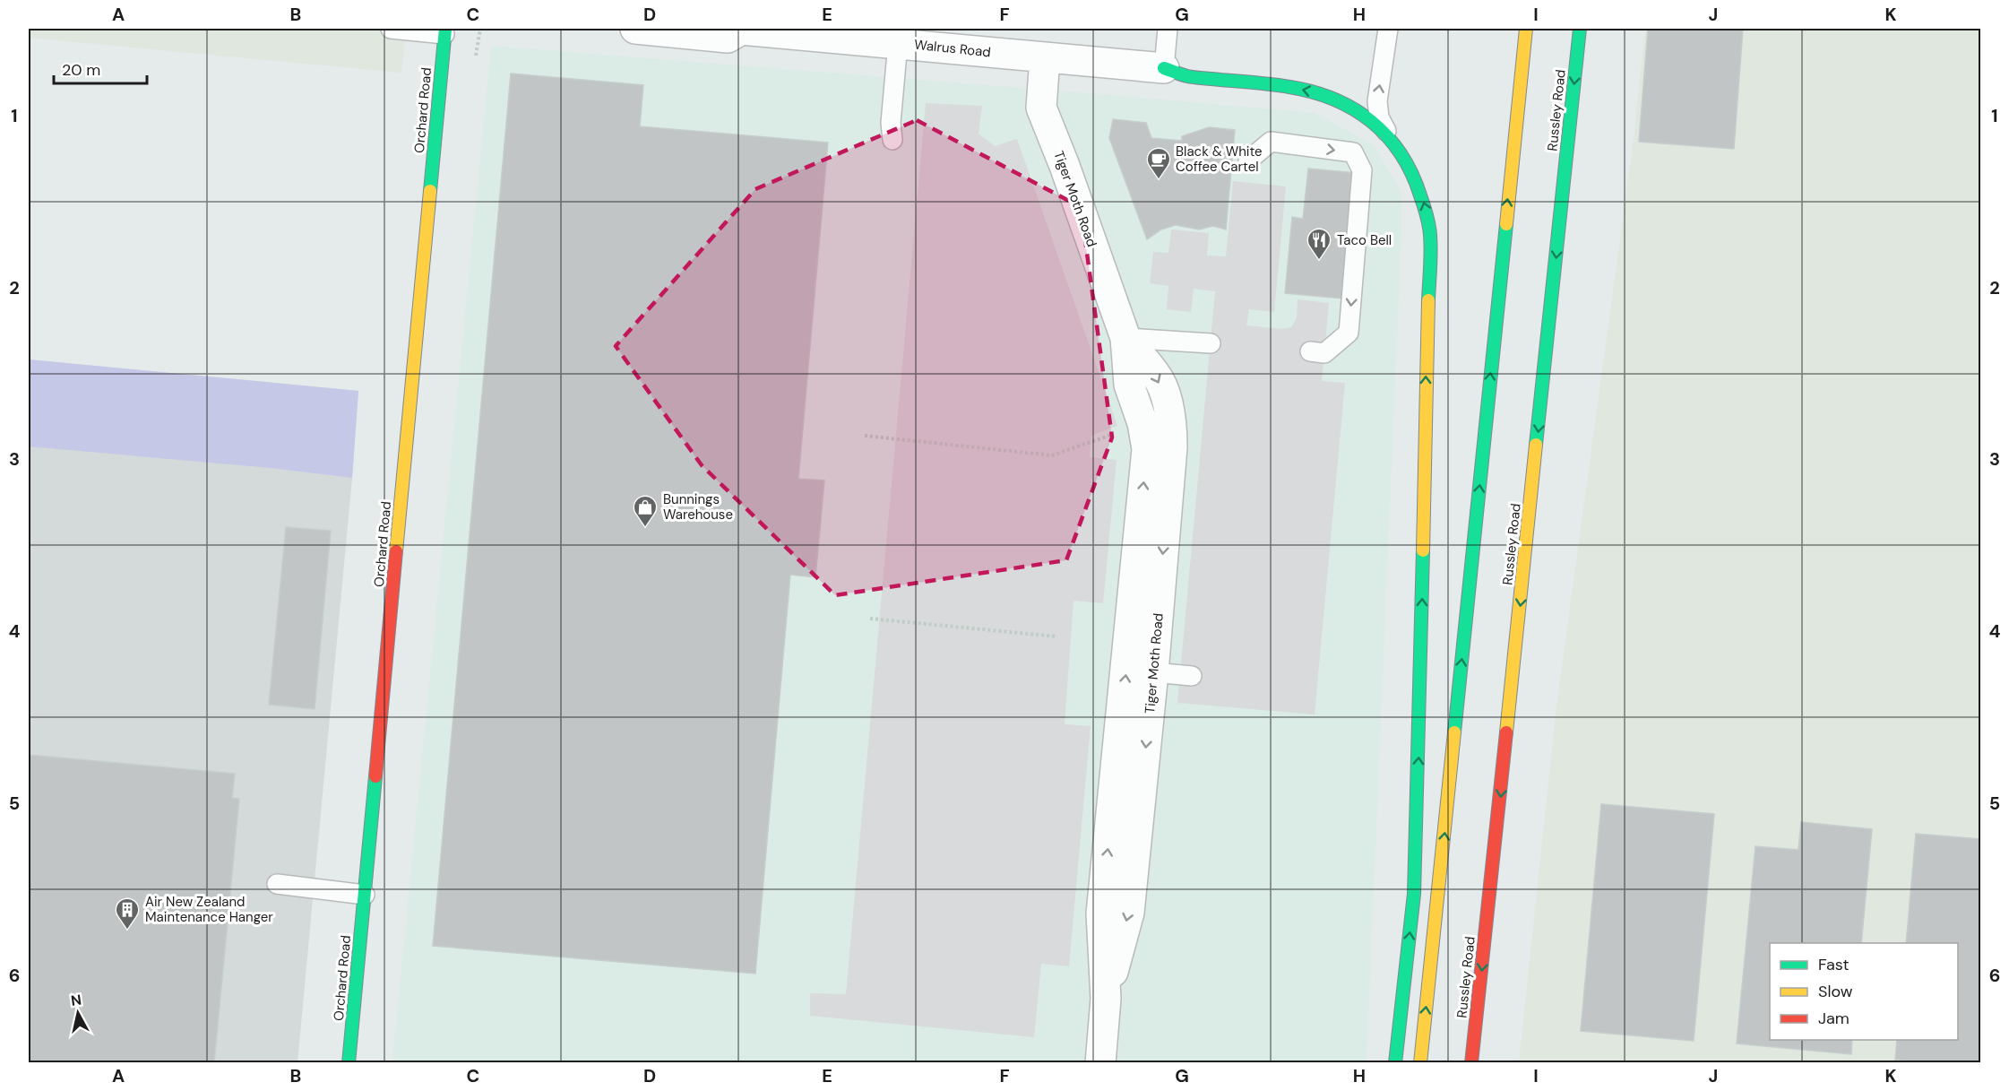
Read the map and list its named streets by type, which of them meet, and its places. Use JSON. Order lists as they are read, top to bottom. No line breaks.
{"streets":{"main road":["Orchard Road","Russley Road"],"street":["Walrus Road","Tiger Moth Road"]},"crossings":[["Walrus Road","Tiger Moth Road"]],"places":{"cafe":["Black & White Coffee Cartel"],"restaurant":["Taco Bell"],"shop":["Bunnings Warehouse"],"building":["Air New Zealand Maintenance Hanger"]},"legend":["Fast","Slow","Jam"],"scale_bar":"20 m","north":"top","grid":{"columns":["A","B","C","D","E","F","G","H","I","J","K"],"rows":["1","2","3","4","5","6"]}}
